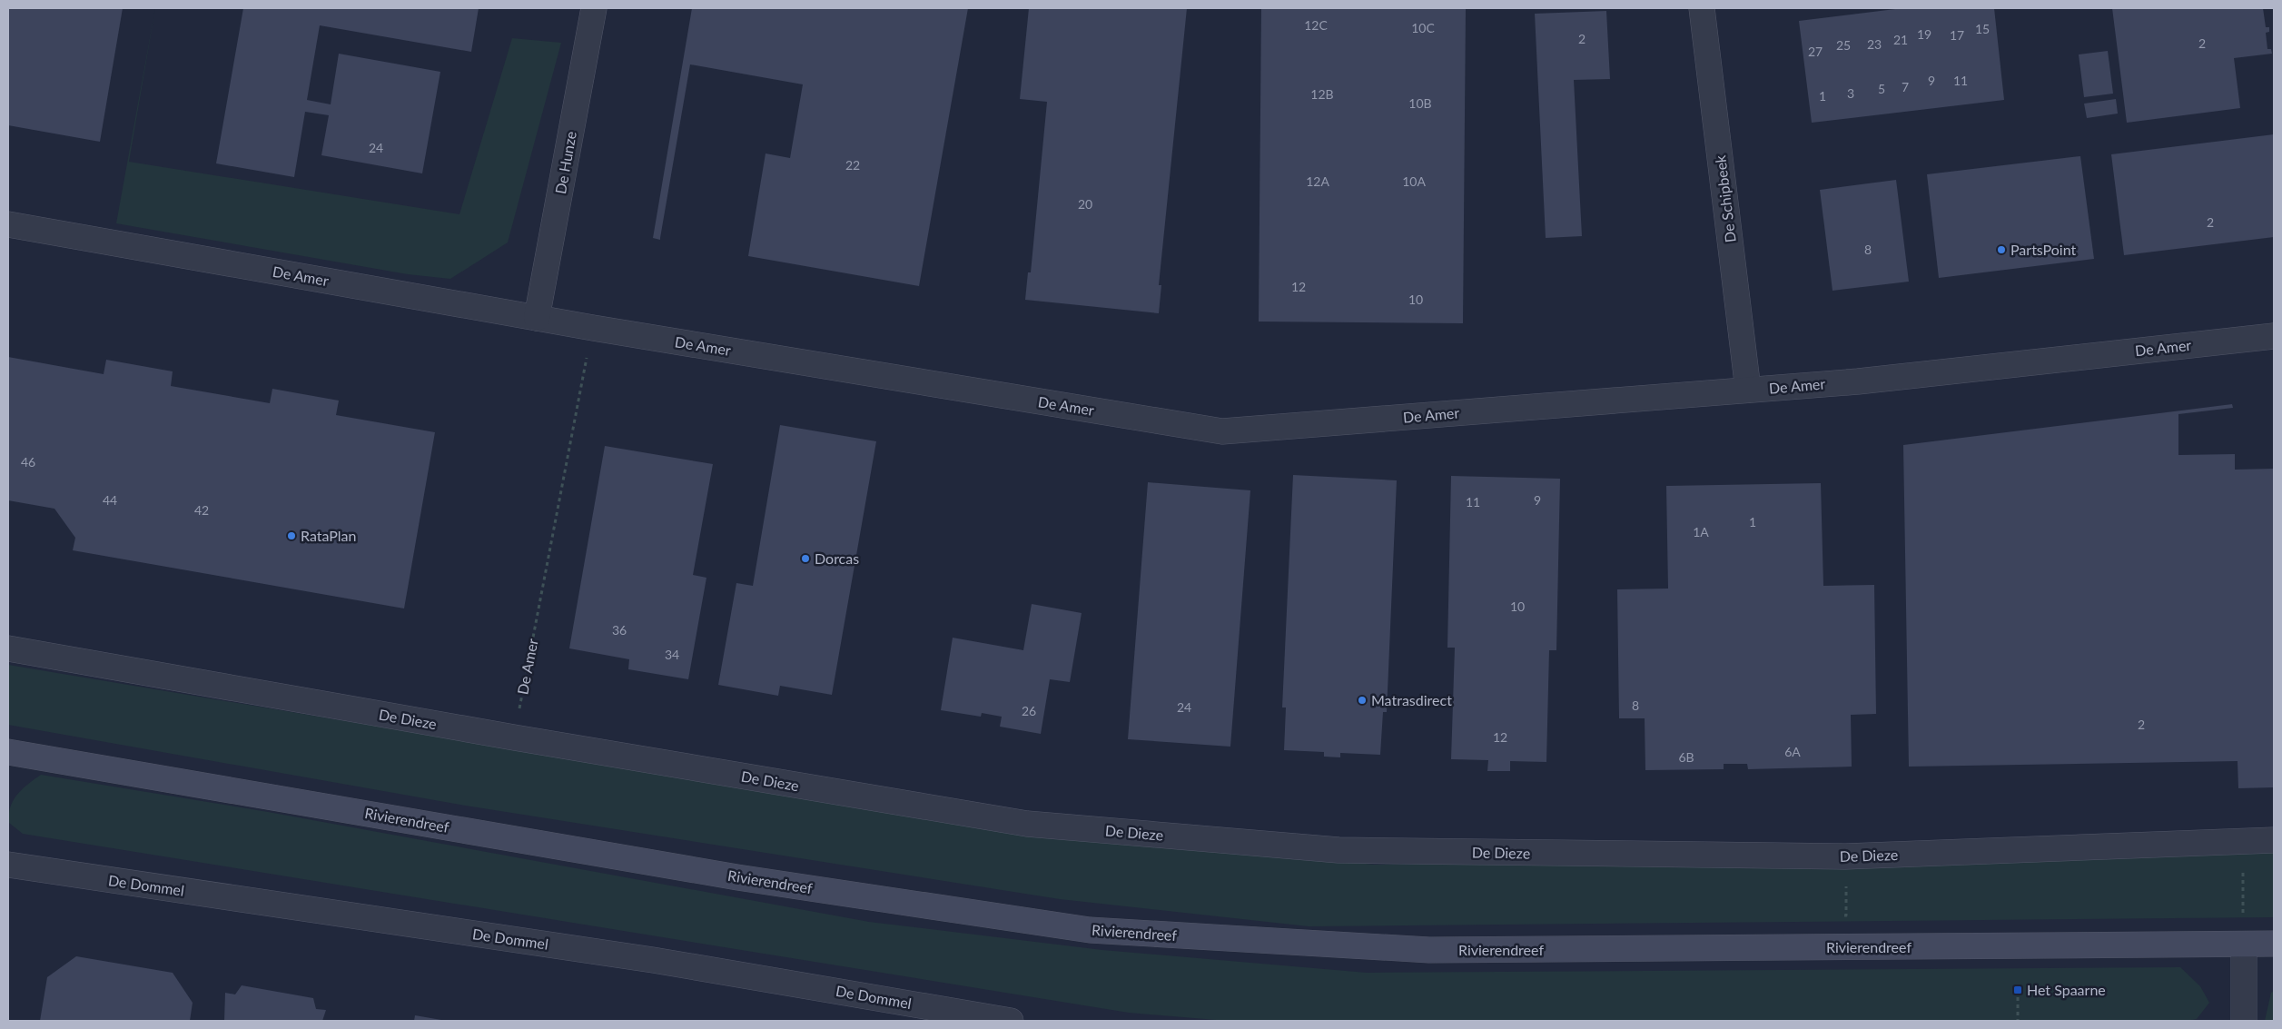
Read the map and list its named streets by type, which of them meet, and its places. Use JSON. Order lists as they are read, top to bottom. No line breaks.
{"streets":{"main road":["Rivierendreef"],"street":["De Hunze","De Schipbeek","De Amer","De Dieze","De Dommel"]},"crossings":[["De Hunze","De Amer"],["De Schipbeek","De Amer"],["De Amer","De Dieze"]],"places":{"other":["PartsPoint","RataPlan","Dorcas","Matrasdirect"],"transit":["Het Spaarne"]},"house_numbers":["12C","10C","15","19","17","2","21","2","23","25","27","9","11","7","5","3","12B","1","10B","24","22","12A","10A","20","2","8","12","10","46","44","9","11","42","1","1A","10","36","34","8","24","26","2","12","6A","6B"]}
